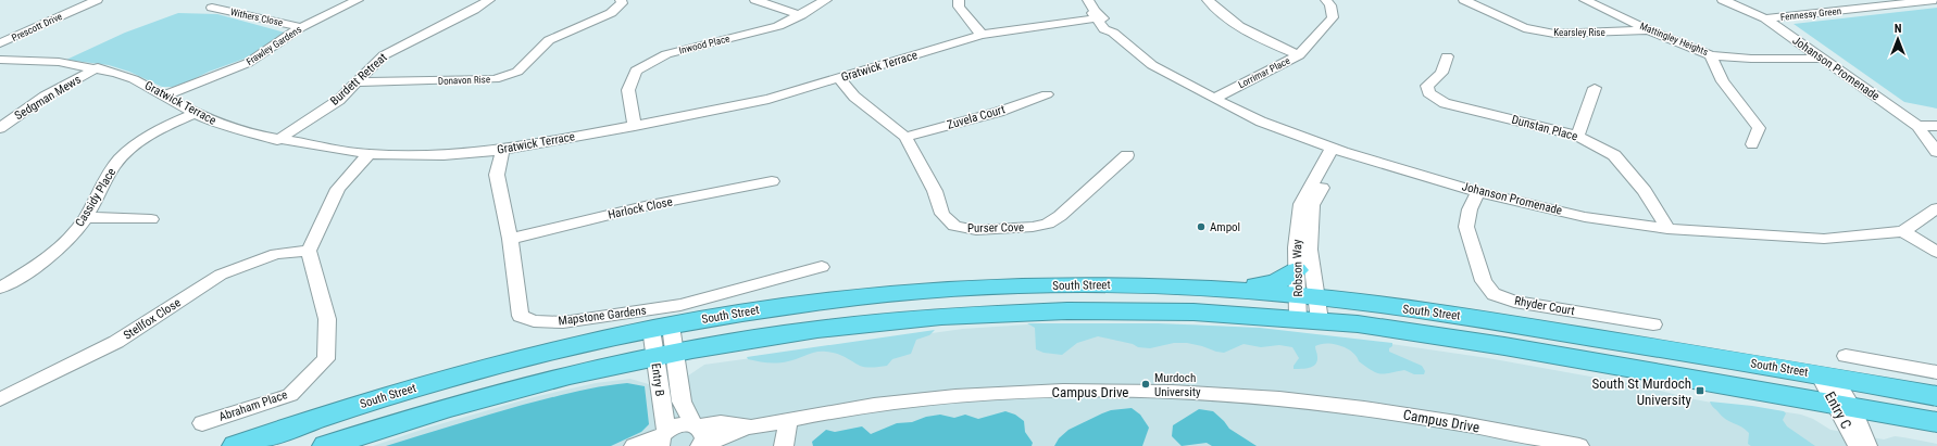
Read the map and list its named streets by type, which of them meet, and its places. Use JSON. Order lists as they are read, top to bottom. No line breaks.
{"streets":{"highway":["South Street"],"street":["Fennessy Green","Withers Close","Prescott Drive","Kearsley Rise","Mattingley Heights","Inwood Place","Frawley Gardens","Gratwick Terrace","Johanson Promenade","Lorrimar Place","Burdett Retreat","Donavon Rise","Sedgman Mews","Zuvela Court","Dunstan Place","Cassidy Place","Harlock Close","Purser Cove","Robson Way","Rhyder Court","Mapstone Gardens","Stellfox Close","Entry B","Campus Drive","Abraham Place","Entry C"]},"crossings":[["Fennessy Green","Johanson Promenade"],["Withers Close","Frawley Gardens"],["Kearsley Rise","Mattingley Heights"],["Mattingley Heights","Johanson Promenade"],["Inwood Place","Gratwick Terrace"],["Frawley Gardens","Gratwick Terrace"],["Gratwick Terrace","Johanson Promenade"],["Gratwick Terrace","Burdett Retreat"],["Gratwick Terrace","Sedgman Mews"],["Gratwick Terrace","Cassidy Place"],["Gratwick Terrace","Purser Cove"],["Gratwick Terrace","Mapstone Gardens"],["Johanson Promenade","Lorrimar Place"],["Johanson Promenade","Dunstan Place"],["Johanson Promenade","Robson Way"],["Johanson Promenade","Rhyder Court"],["Burdett Retreat","Donavon Rise"],["Zuvela Court","Purser Cove"],["Harlock Close","Mapstone Gardens"],["Robson Way","South Street"],["South Street","Entry B"],["South Street","Entry C"],["Stellfox Close","Abraham Place"],["Entry B","Campus Drive"]],"places":{"other":["Ampol","Murdoch University"],"transit":["South St Murdoch University"]},"north":"top"}
